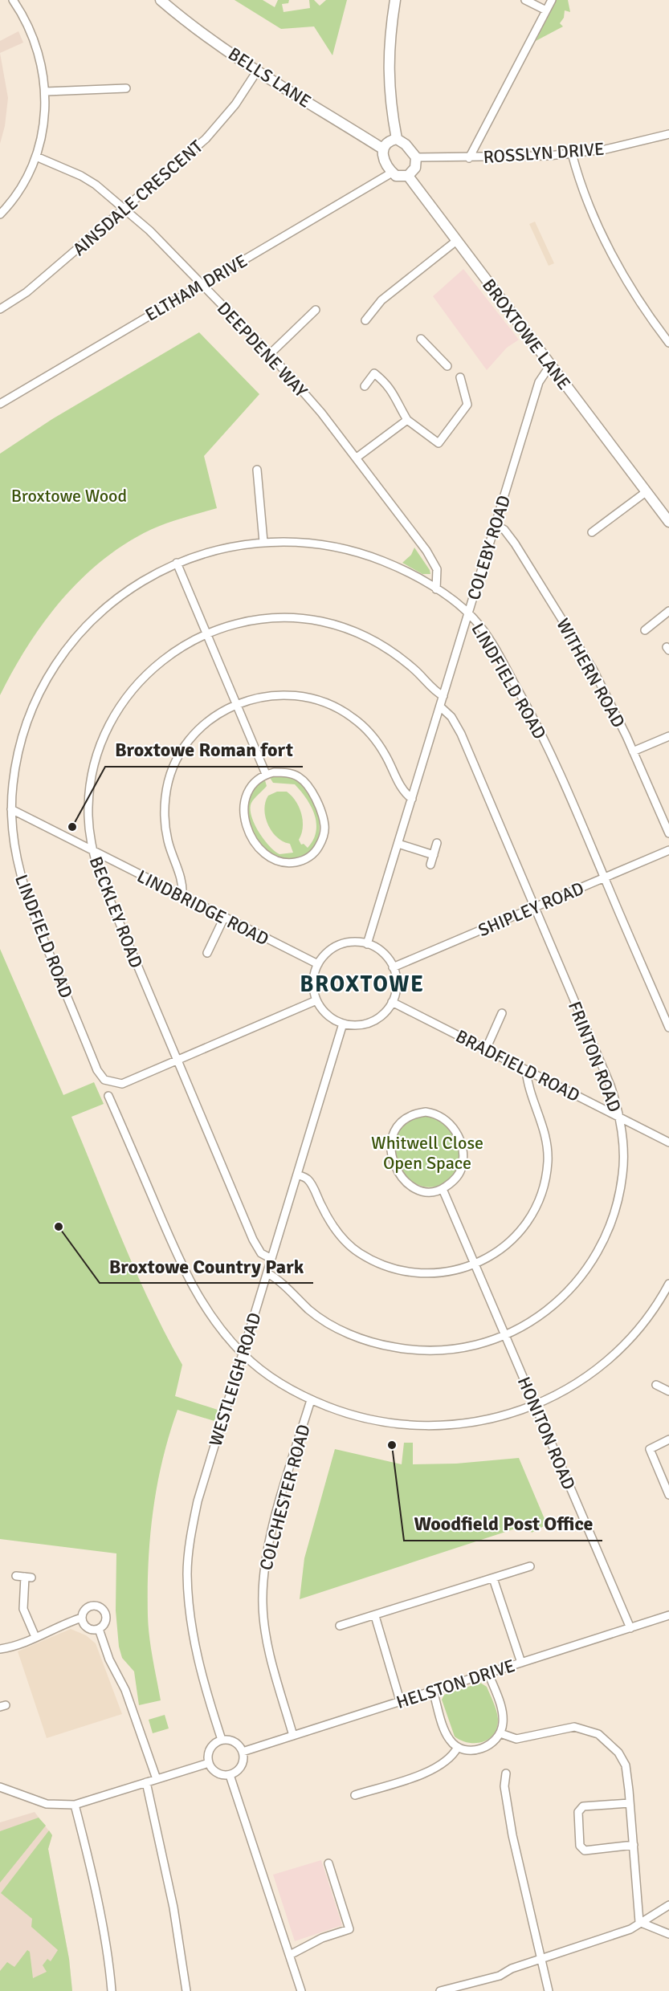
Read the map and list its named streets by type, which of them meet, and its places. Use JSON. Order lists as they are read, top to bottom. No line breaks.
{"streets":{"main road":["BELLS LANE","BROXTOWE LANE"],"street":["ROSSLYN DRIVE","AINSDALE CRESCENT","ELTHAM DRIVE","DEEPDENE WAY","COLEBY ROAD","WITHERN ROAD","LINDFIELD ROAD","LINDBRIDGE ROAD","SHIPLEY ROAD","BECKLEY ROAD","FRINTON ROAD","BRADFIELD ROAD","WESTLEIGH ROAD","HONITON ROAD","COLCHESTER ROAD","HELSTON DRIVE"]},"crossings":[["BELLS LANE","ROSSLYN DRIVE"],["BELLS LANE","AINSDALE CRESCENT"],["BELLS LANE","ELTHAM DRIVE"],["BELLS LANE","BROXTOWE LANE"],["ROSSLYN DRIVE","ELTHAM DRIVE"],["ROSSLYN DRIVE","BROXTOWE LANE"],["AINSDALE CRESCENT","DEEPDENE WAY"],["ELTHAM DRIVE","BROXTOWE LANE"],["ELTHAM DRIVE","DEEPDENE WAY"],["BROXTOWE LANE","COLEBY ROAD"],["DEEPDENE WAY","LINDFIELD ROAD"],["COLEBY ROAD","WITHERN ROAD"],["COLEBY ROAD","LINDFIELD ROAD"],["COLEBY ROAD","LINDBRIDGE ROAD"],["COLEBY ROAD","SHIPLEY ROAD"],["COLEBY ROAD","BECKLEY ROAD"],["COLEBY ROAD","BRADFIELD ROAD"],["COLEBY ROAD","WESTLEIGH ROAD"],["LINDFIELD ROAD","LINDBRIDGE ROAD"],["LINDFIELD ROAD","SHIPLEY ROAD"],["LINDFIELD ROAD","BECKLEY ROAD"],["LINDBRIDGE ROAD","SHIPLEY ROAD"],["LINDBRIDGE ROAD","BECKLEY ROAD"],["LINDBRIDGE ROAD","BRADFIELD ROAD"],["LINDBRIDGE ROAD","WESTLEIGH ROAD"],["SHIPLEY ROAD","FRINTON ROAD"],["SHIPLEY ROAD","BRADFIELD ROAD"],["SHIPLEY ROAD","WESTLEIGH ROAD"],["FRINTON ROAD","BRADFIELD ROAD"],["FRINTON ROAD","WESTLEIGH ROAD"],["FRINTON ROAD","HONITON ROAD"],["BRADFIELD ROAD","WESTLEIGH ROAD"],["WESTLEIGH ROAD","HELSTON DRIVE"],["HONITON ROAD","HELSTON DRIVE"],["COLCHESTER ROAD","HELSTON DRIVE"]],"districts":["BROXTOWE"],"parks":["Broxtowe Wood","Whitwell Close Open Space"],"places":["Broxtowe Roman fort","Broxtowe Country Park","Woodfield Post Office"]}
